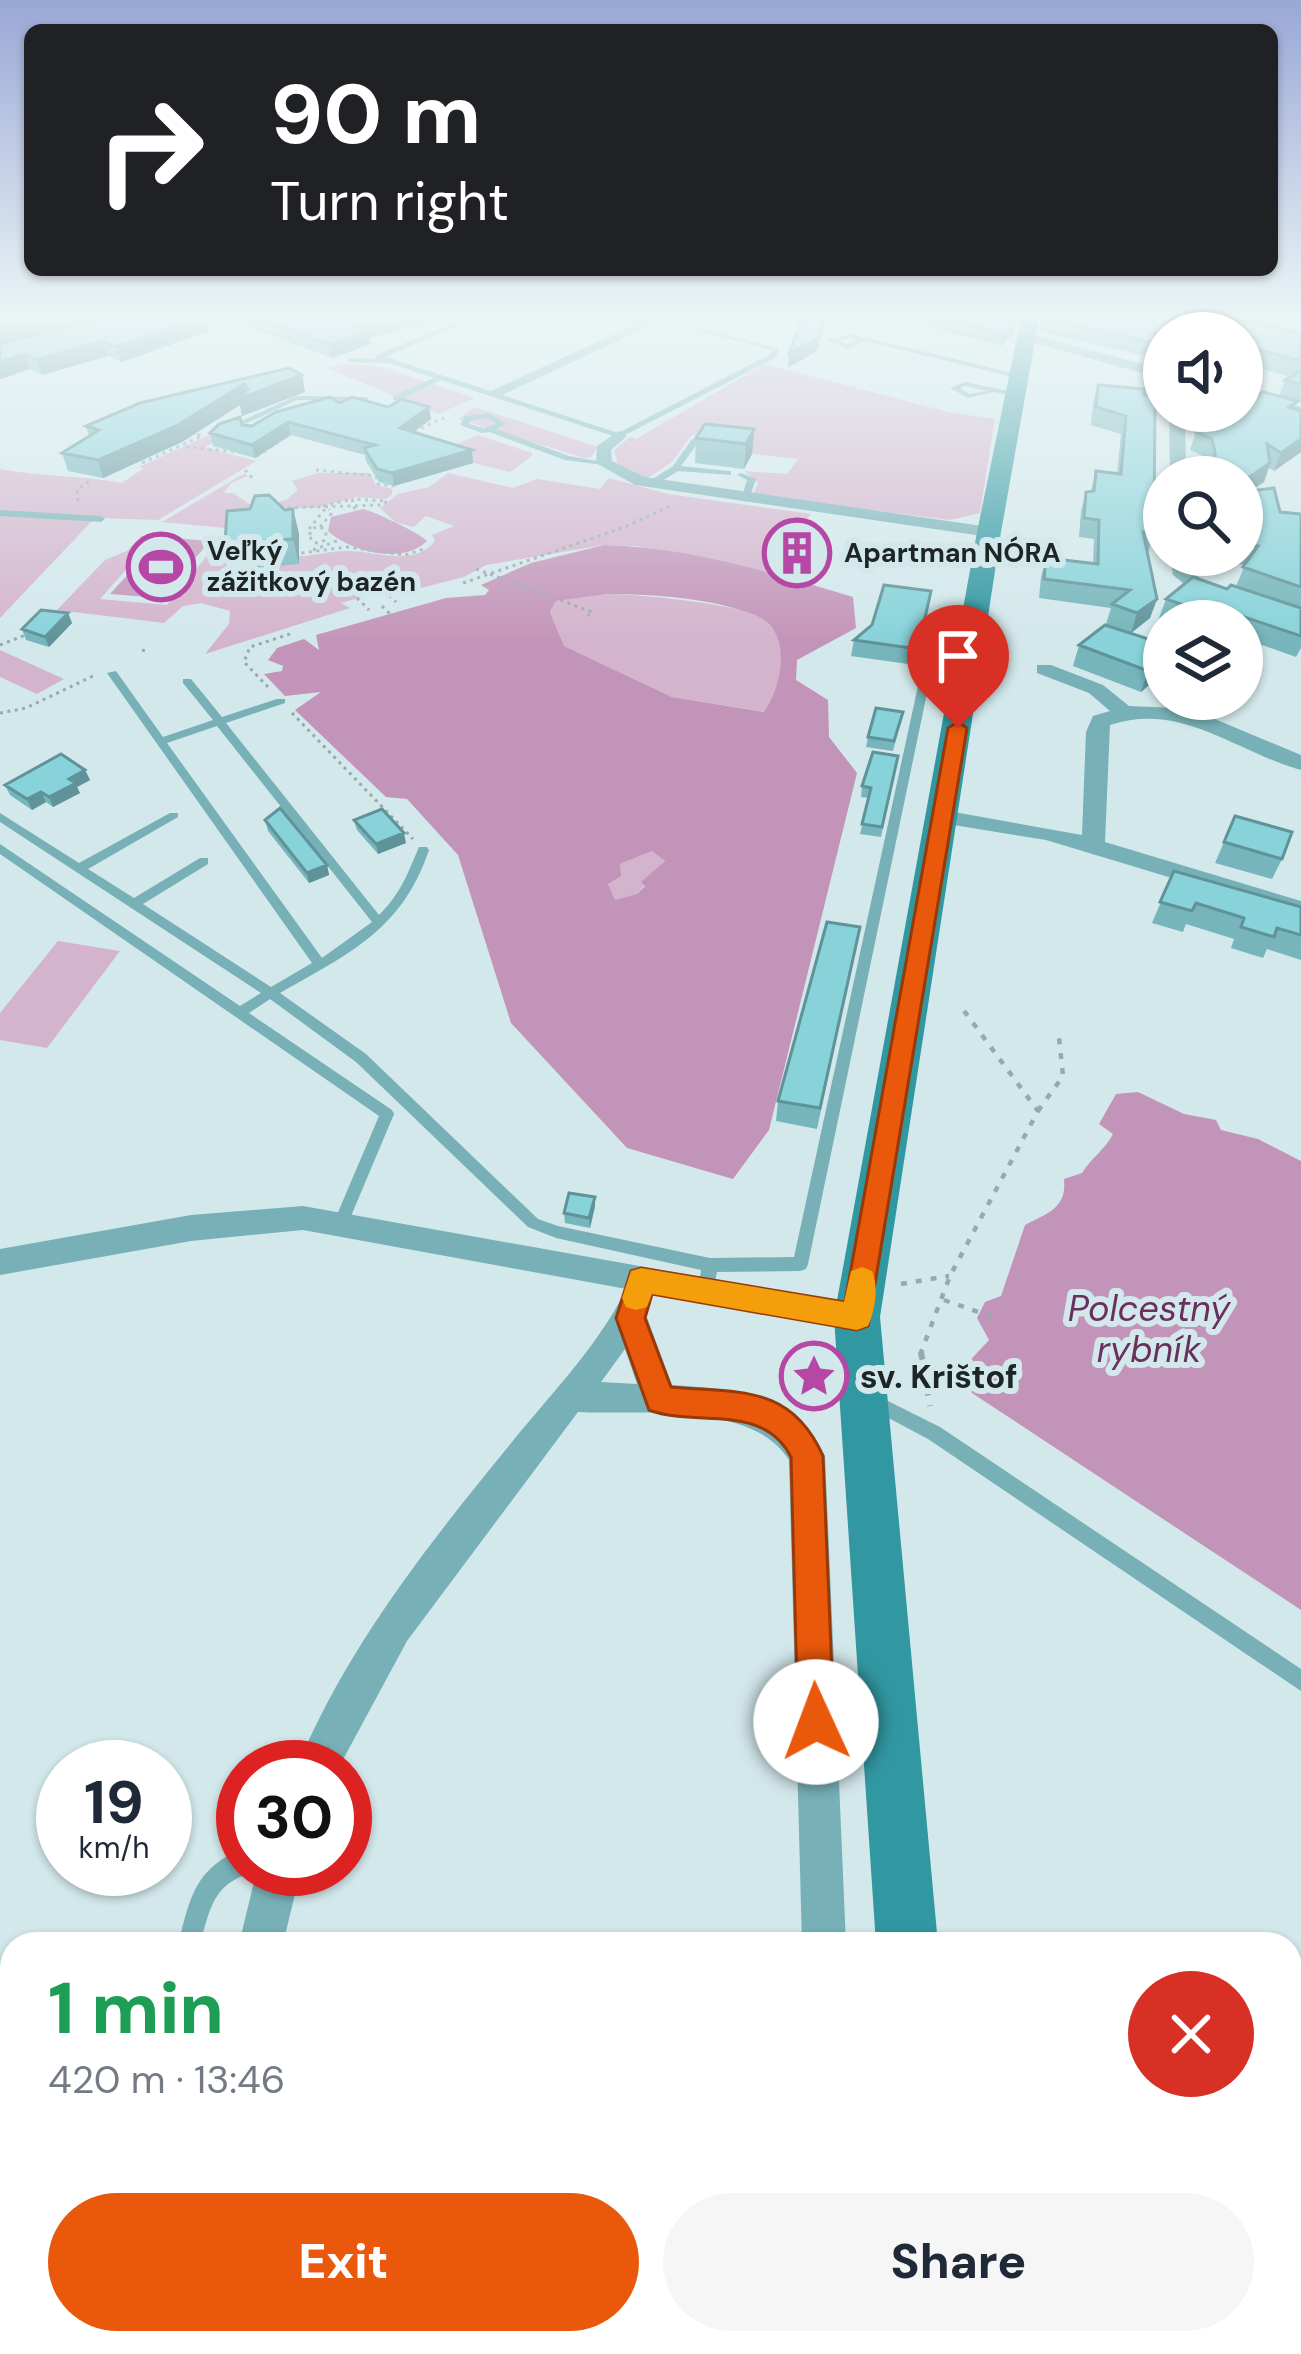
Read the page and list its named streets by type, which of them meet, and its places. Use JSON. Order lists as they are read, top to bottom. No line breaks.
{"water":["Polcestný rybník"],"places":{"building":["Apartman NÓRA"],"sports":["Veľký zážitkový bazén"],"place":["sv. Krištof"]},"page":{"turn":["90 m","Turn right"],"speed":"19 km/h","limit":"30","heading":["1 min","420 m · 13:46"],"buttons":["Exit","Share"]}}
